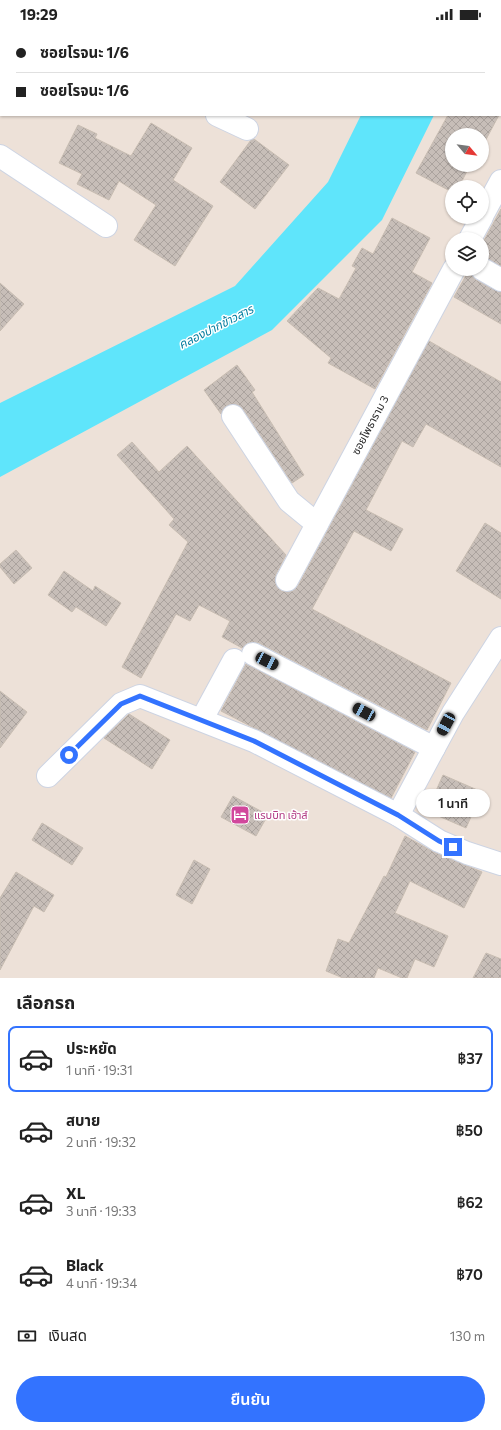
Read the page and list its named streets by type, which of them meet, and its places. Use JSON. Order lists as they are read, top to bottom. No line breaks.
{"streets":{"street":["ซอยโพธาราม 3"]},"water":["คลองปากข้าวสาร"],"places":{"hotel":["แรบบิท เฮ้าส์"]},"north":"bottom right","page":{"status":"19:29","banner":["ซอยโรจนะ 1/6","ซอยโรจนะ 1/6"],"bubble":"1 นาที","heading":"เลือกรถ","list":[{"name":"ประหยัด","note":"1 นาที · 19:31","value":"฿37"},{"name":"สบาย","note":"2 นาที · 19:32","value":"฿50"},{"name":"XL","note":"3 นาที · 19:33","value":"฿62"},{"name":"Black","note":"4 นาที · 19:34","value":"฿70"}],"pay":["เงินสด","130 m"],"buttons":"ยืนยัน"}}
